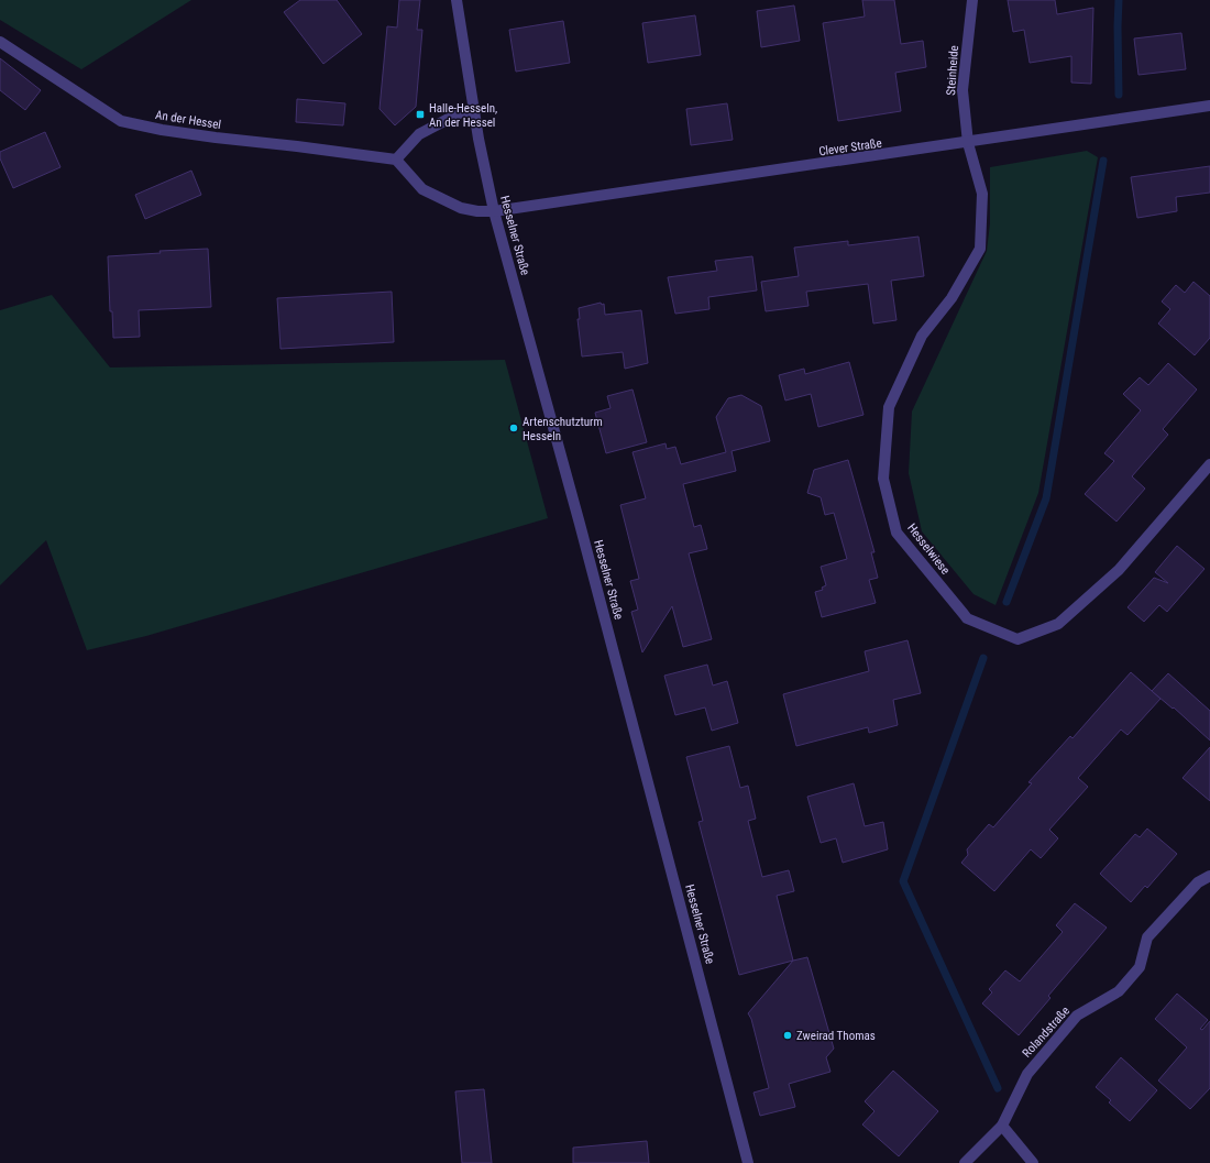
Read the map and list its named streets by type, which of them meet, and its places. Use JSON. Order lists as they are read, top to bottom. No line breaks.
{"streets":{"street":["Steinheide","An der Hessel","Clever Straße","Hesselner Straße","Hesselwiese","Rolandstraße"]},"crossings":[["Steinheide","Clever Straße"],["Steinheide","Hesselwiese"],["Clever Straße","Hesselner Straße"],["Clever Straße","Hesselwiese"]],"places":{"transit":["Halle-Hesseln, An der Hessel"],"other":["Artenschutzturm Hesseln","Zweirad Thomas"]}}
